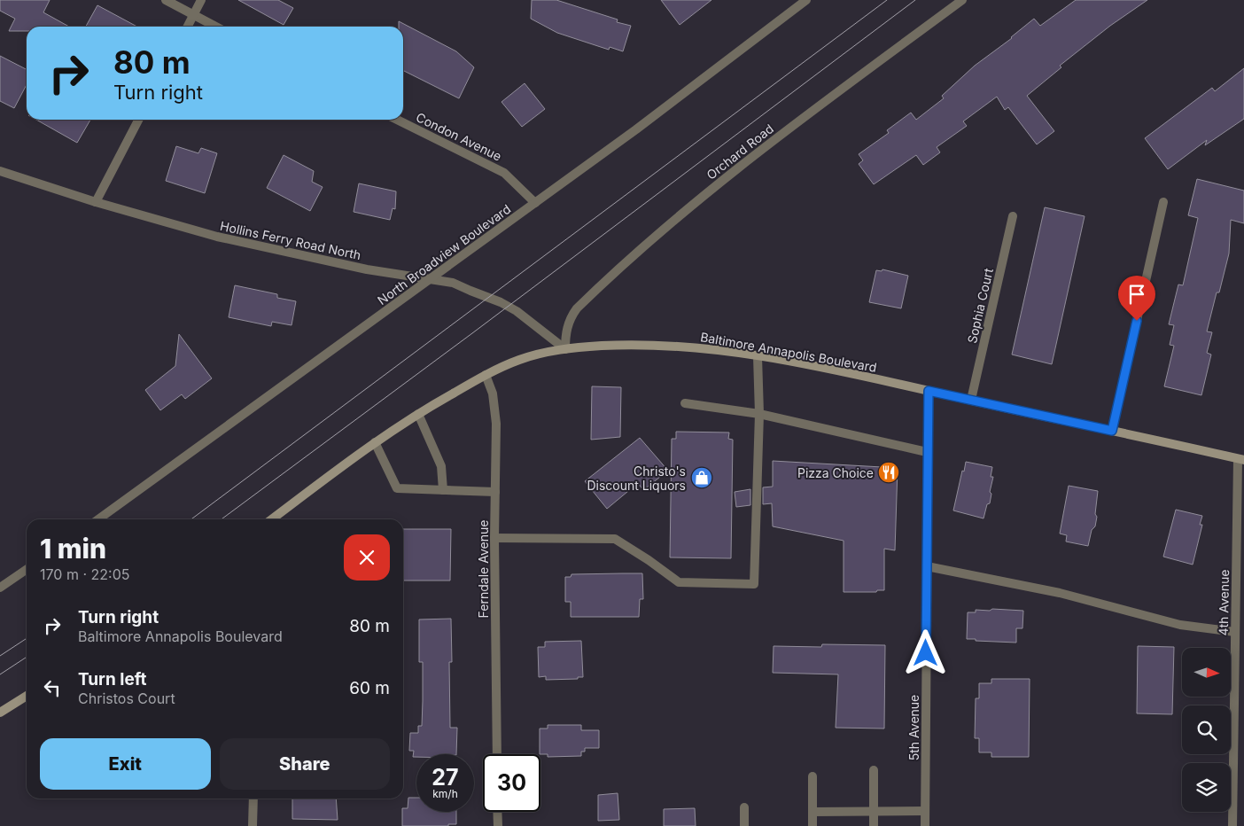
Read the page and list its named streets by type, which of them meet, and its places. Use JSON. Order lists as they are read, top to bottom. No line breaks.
{"streets":{"main road":["Baltimore Annapolis Boulevard"],"street":["Condon Avenue","Orchard Road","Hollins Ferry Road North","North Broadview Boulevard","Sophia Court","Ferndale Avenue","4th Avenue","5th Avenue"]},"crossings":[["Condon Avenue","North Broadview Boulevard"],["Orchard Road","Hollins Ferry Road North"],["Orchard Road","Baltimore Annapolis Boulevard"],["Hollins Ferry Road North","North Broadview Boulevard"],["Hollins Ferry Road North","Baltimore Annapolis Boulevard"],["Sophia Court","Baltimore Annapolis Boulevard"],["Baltimore Annapolis Boulevard","Ferndale Avenue"],["Baltimore Annapolis Boulevard","4th Avenue"],["Baltimore Annapolis Boulevard","5th Avenue"]],"places":{"restaurant":["Pizza Choice"],"shop":["Christo's Discount Liquors"]},"north":"right","page":{"turn":["80 m","Turn right"],"heading":["1 min","170 m · 22:05"],"list":[{"name":"Turn right","note":"Baltimore Annapolis Boulevard","value":"80 m"},{"name":"Turn left","note":"Christos Court","value":"60 m"}],"buttons":["Exit","Share"],"speed":"27 km/h","limit":"30"}}
